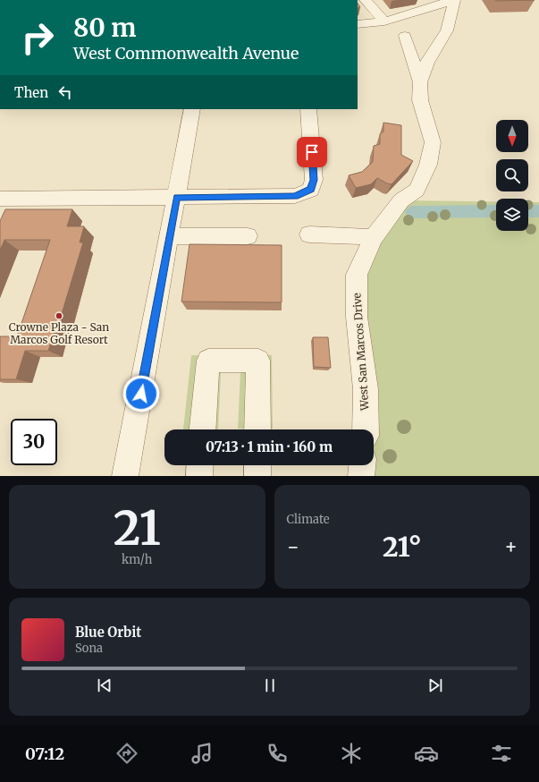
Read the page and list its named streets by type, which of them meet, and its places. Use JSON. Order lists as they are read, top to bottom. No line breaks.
{"streets":{"street":["West San Marcos Drive"]},"places":["Crowne Plaza - San Marcos Golf Resort"],"north":"bottom","page":{"turn":["80 m","West Commonwealth Avenue"],"then":"Then","limit":"30","trip":"07:13 · 1 min · 160 m","tile":[["21","km/h"],"Climate"],"heat":["−","21°","+"],"song":["Blue Orbit","Sona"],"tabs":"07:12"}}
